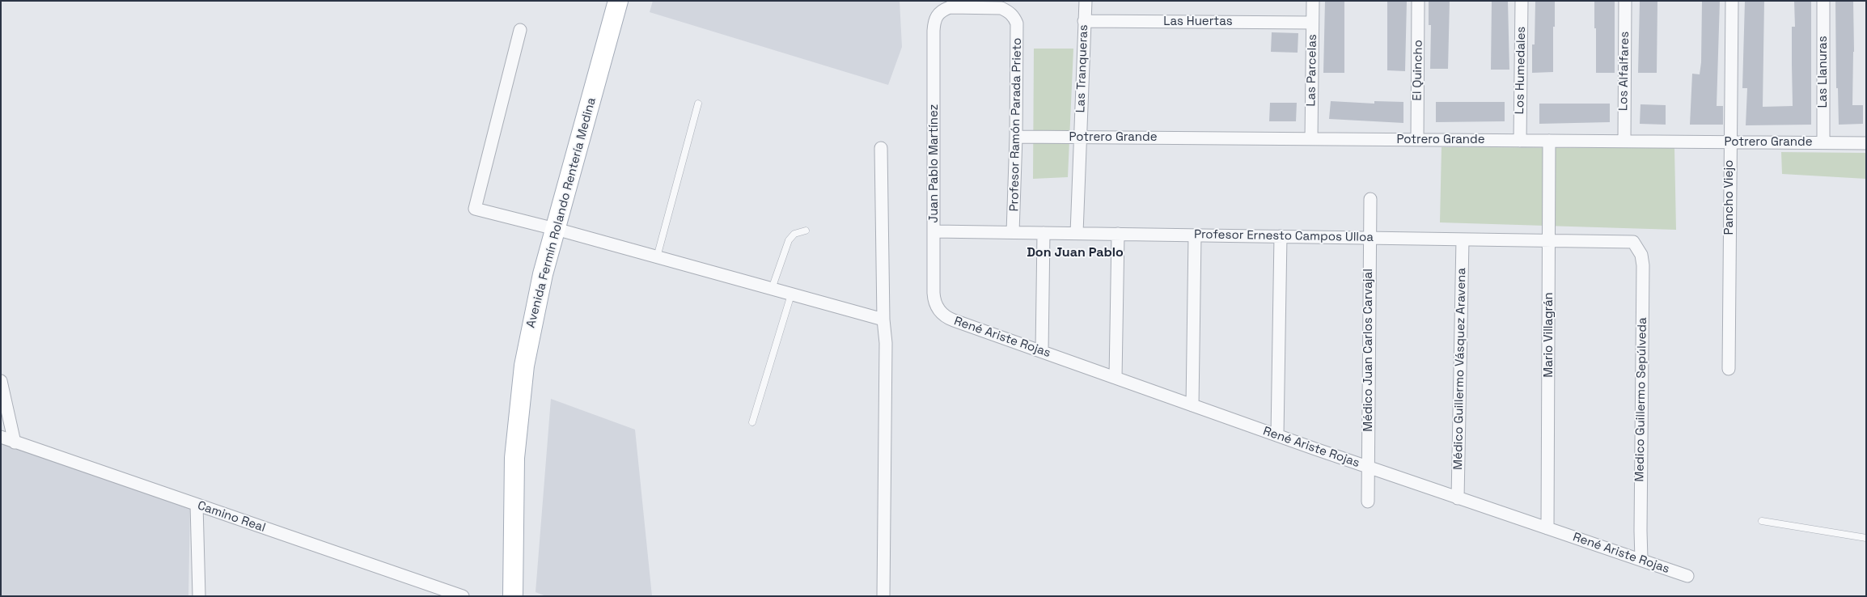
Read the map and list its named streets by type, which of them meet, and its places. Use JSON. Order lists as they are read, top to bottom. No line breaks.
{"streets":{"main road":["Avenida Fermín Rolando Rentería Medina"],"street":["Las Huertas","Las Tranqueras","Las Parcelas","El Quincho","Los Humedales","Los Alfalfares","Las Llanuras","Profesor Ramón Parada Prieto","Potrero Grande","Juan Pablo Martínez","Pancho Viejo","Profesor Ernesto Campos Ulloa","Mario Villagrán","René Ariste Rojas","Médico Juan Carlos Carvajal","Médico Guillermo Vásquez Aravena","Medico Guillermo Sepúlveda","Camino Real"]},"crossings":[["Las Huertas","Las Tranqueras"],["Las Huertas","Las Parcelas"],["Las Tranqueras","Potrero Grande"],["Las Tranqueras","Profesor Ernesto Campos Ulloa"],["Las Parcelas","Potrero Grande"],["El Quincho","Potrero Grande"],["Los Humedales","Potrero Grande"],["Los Alfalfares","Potrero Grande"],["Las Llanuras","Potrero Grande"],["Profesor Ramón Parada Prieto","Potrero Grande"],["Profesor Ramón Parada Prieto","Juan Pablo Martínez"],["Profesor Ramón Parada Prieto","Profesor Ernesto Campos Ulloa"],["Potrero Grande","Pancho Viejo"],["Potrero Grande","Mario Villagrán"],["Juan Pablo Martínez","Profesor Ernesto Campos Ulloa"],["Juan Pablo Martínez","René Ariste Rojas"],["Profesor Ernesto Campos Ulloa","Mario Villagrán"],["Profesor Ernesto Campos Ulloa","Médico Juan Carlos Carvajal"],["Profesor Ernesto Campos Ulloa","Médico Guillermo Vásquez Aravena"],["Profesor Ernesto Campos Ulloa","Medico Guillermo Sepúlveda"],["Mario Villagrán","René Ariste Rojas"],["René Ariste Rojas","Médico Juan Carlos Carvajal"],["René Ariste Rojas","Médico Guillermo Vásquez Aravena"],["René Ariste Rojas","Medico Guillermo Sepúlveda"]],"districts":["Don Juan Pablo"]}
